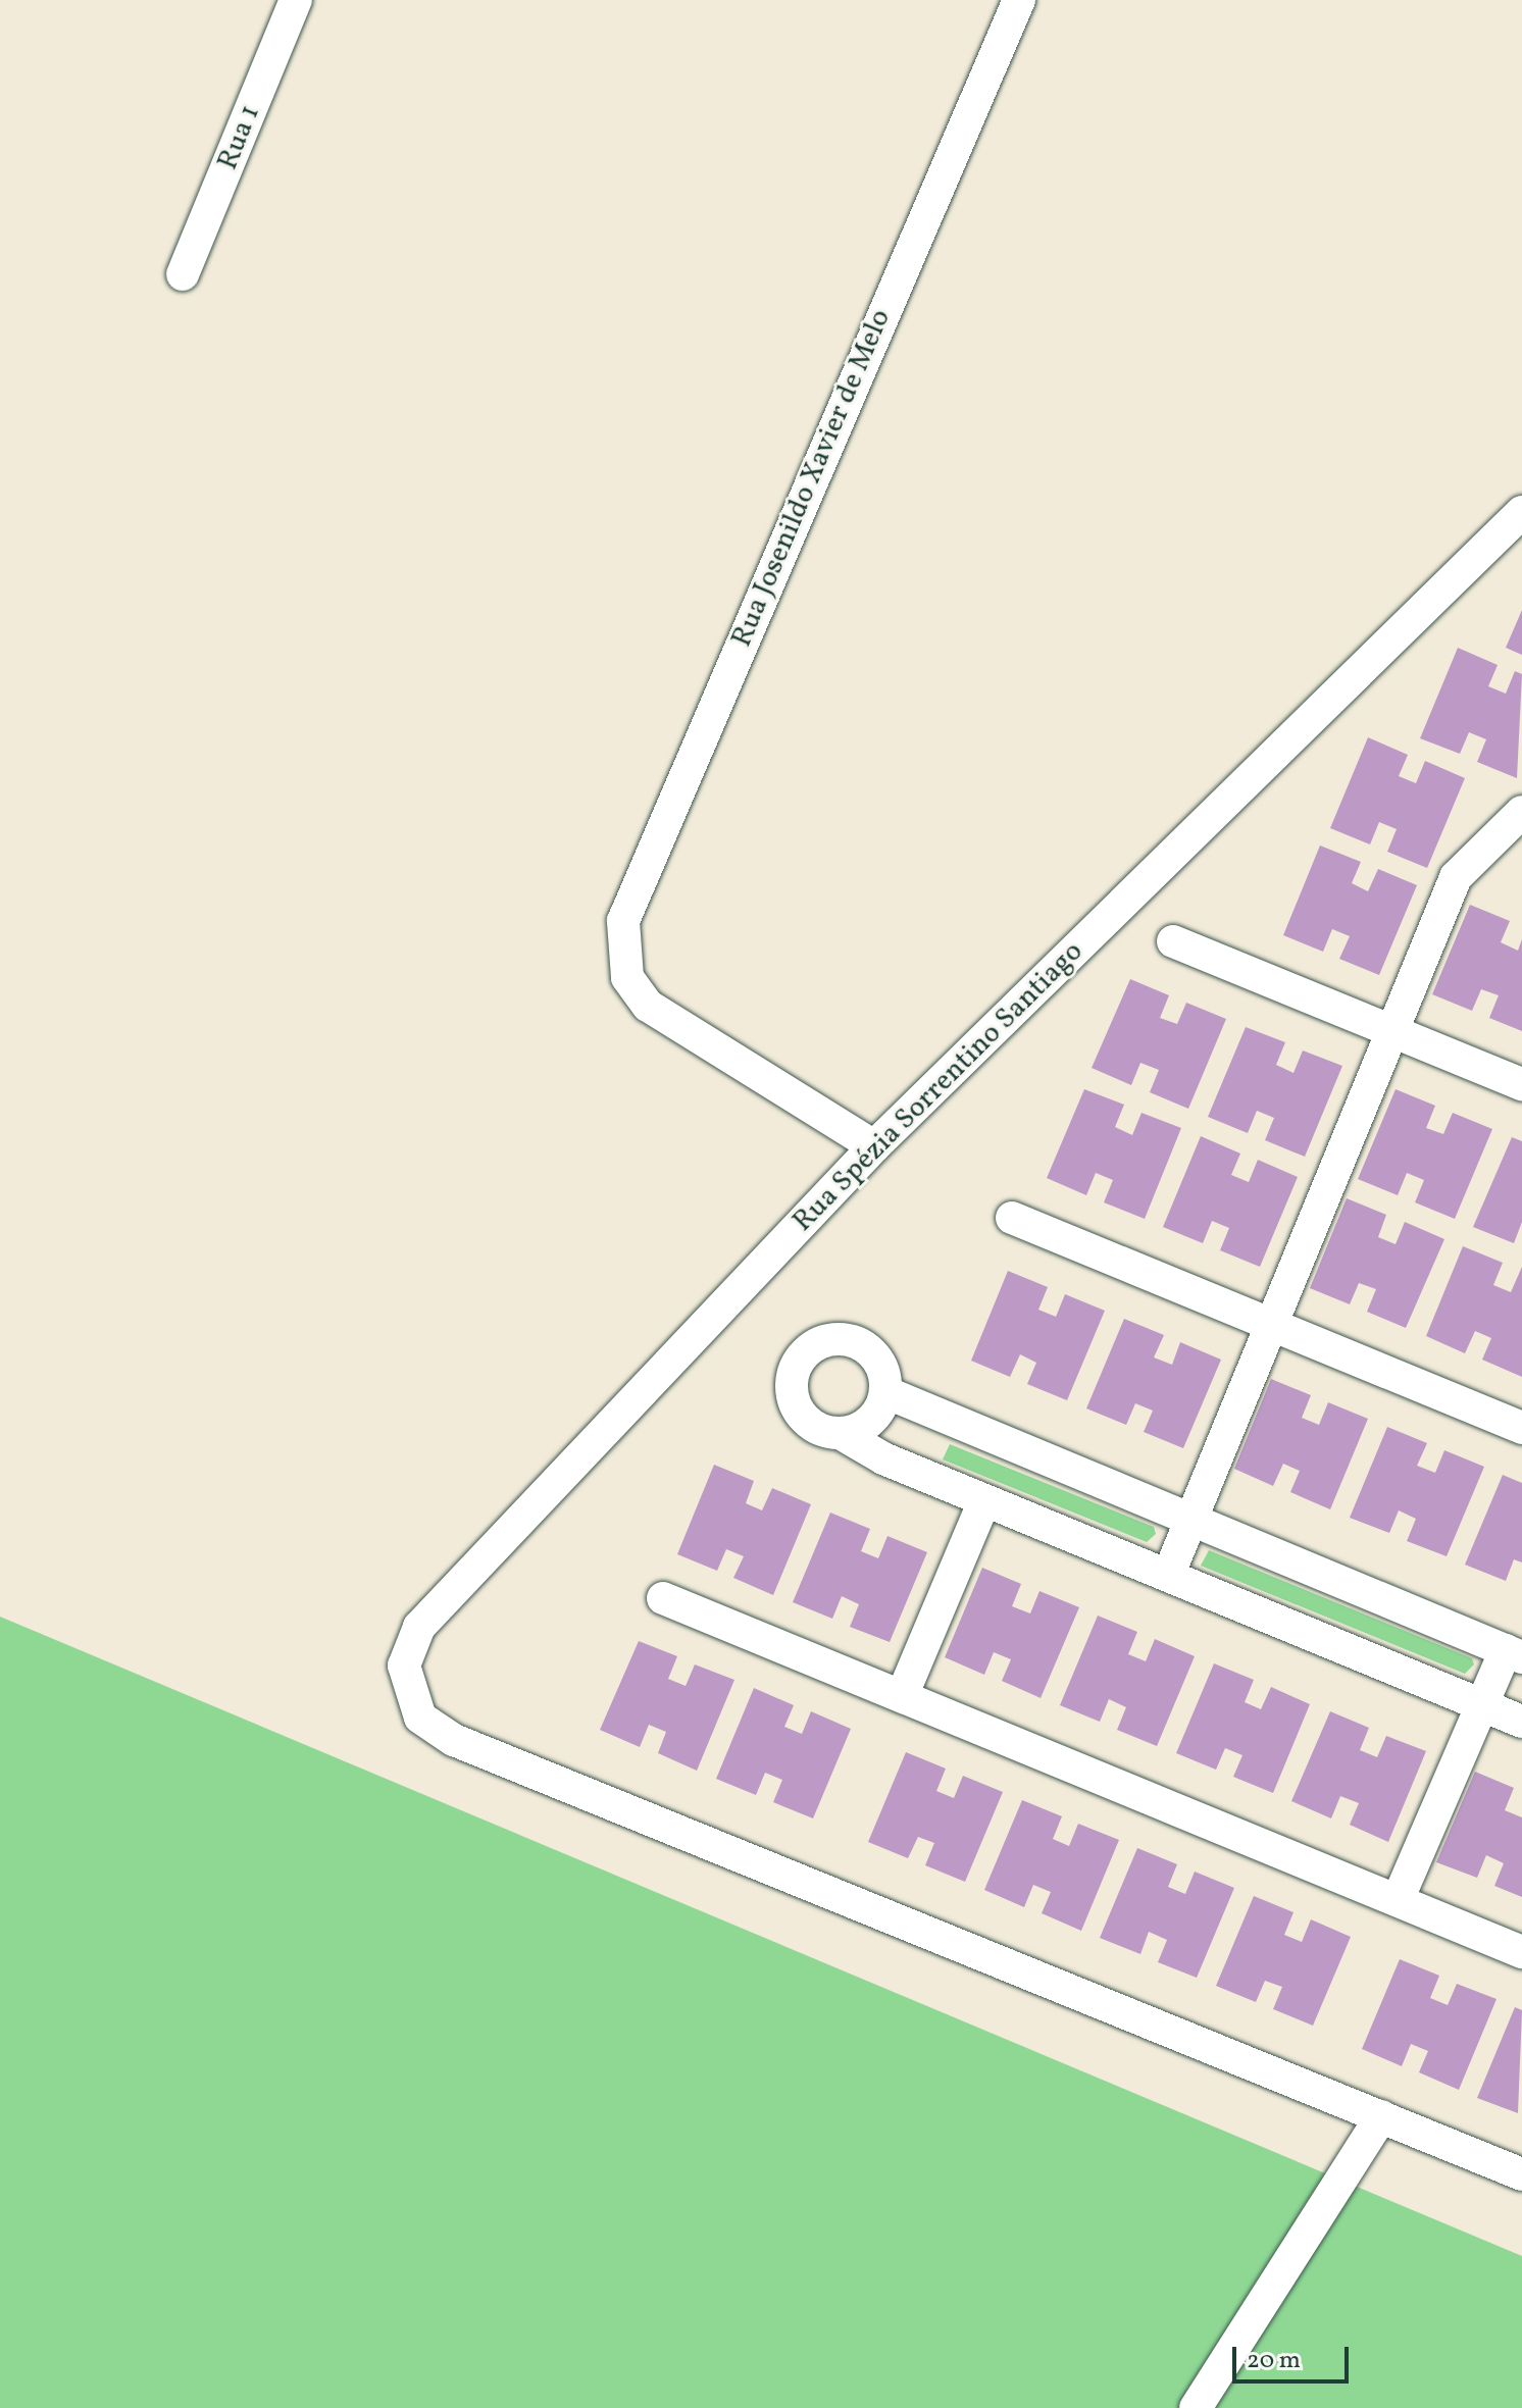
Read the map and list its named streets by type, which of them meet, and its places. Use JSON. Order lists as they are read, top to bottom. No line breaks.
{"streets":{"street":["Rua 1","Rua Josenildo Xavier de Melo","Rua Spézia Sorrentino Santiago"]},"crossings":[["Rua Josenildo Xavier de Melo","Rua Spézia Sorrentino Santiago"]],"scale_bar":"20 m"}
